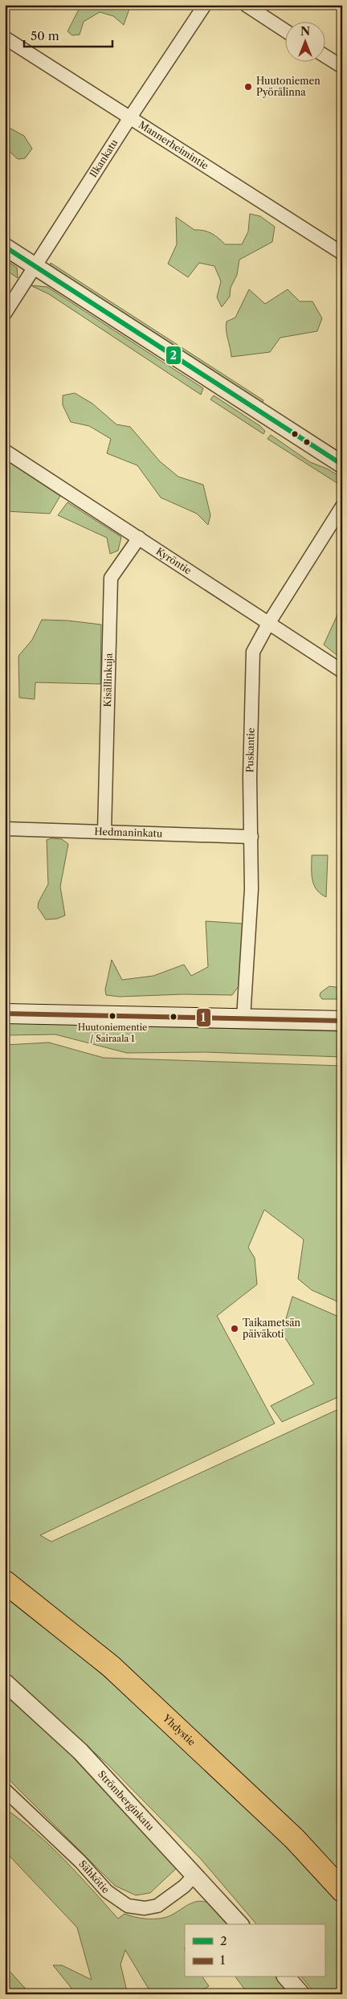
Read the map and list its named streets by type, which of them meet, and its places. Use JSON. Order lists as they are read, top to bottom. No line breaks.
{"streets":{"highway":["Yhdystie"],"street":["Mannerheimintie","Ilkankatu","Kyröntie","Kisällinkuja","Puskantie","Hedmaninkatu","Strömberginkatu","Sähkötie"]},"crossings":[["Mannerheimintie","Ilkankatu"],["Kyröntie","Kisällinkuja"],["Kyröntie","Puskantie"],["Kisällinkuja","Hedmaninkatu"],["Puskantie","Hedmaninkatu"],["Strömberginkatu","Sähkötie"]],"places":["Huutoniemen Pyörälinna","Huutoniementie / Sairaala 1","Taikametsän päiväkoti"],"lines":["transit line 2","transit line 1"],"legend":["2","1"],"scale_bar":"50 m","north":"top"}
